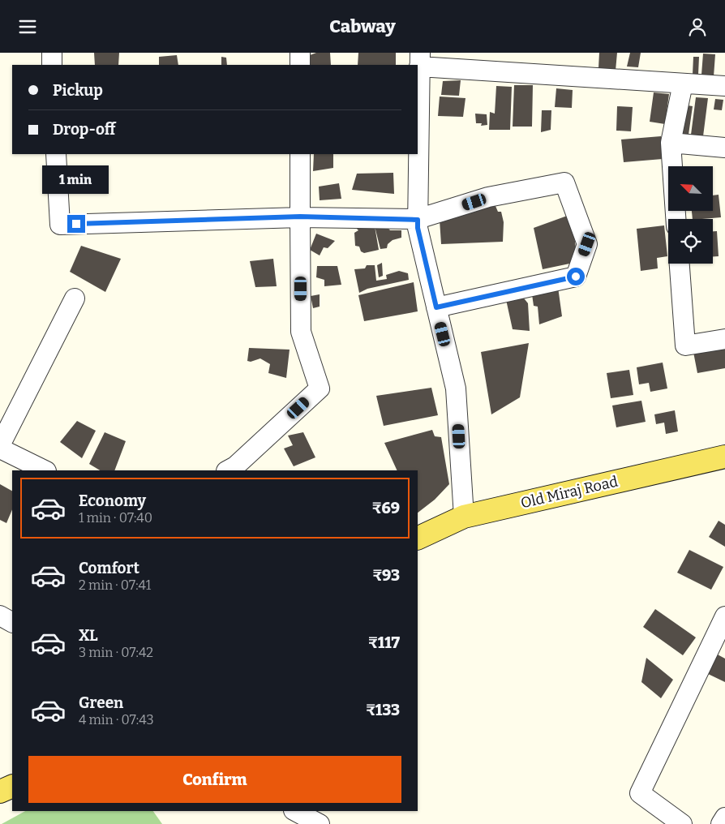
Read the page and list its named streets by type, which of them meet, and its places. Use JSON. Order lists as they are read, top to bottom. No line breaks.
{"streets":{"main road":["Old Miraj Road"]},"north":"top left","page":{"header":"Cabway","banner":["Pickup","Drop-off"],"bubble":"1 min","list":[{"name":"Economy","note":"1 min · 07:40","value":"₹69"},{"name":"Comfort","note":"2 min · 07:41","value":"₹93"},{"name":"XL","note":"3 min · 07:42","value":"₹117"},{"name":"Green","note":"4 min · 07:43","value":"₹133"}],"buttons":"Confirm"}}
